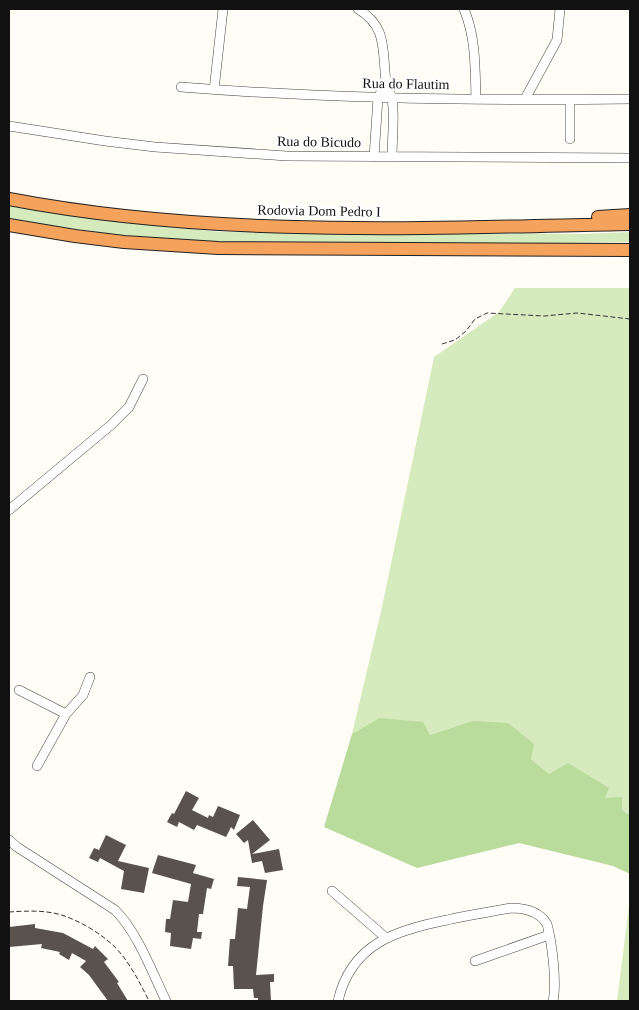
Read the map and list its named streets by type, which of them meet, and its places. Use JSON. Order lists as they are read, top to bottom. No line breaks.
{"streets":{"highway":["Rodovia Dom Pedro I"],"street":["Rua do Flautim","Rua do Bicudo"]}}
